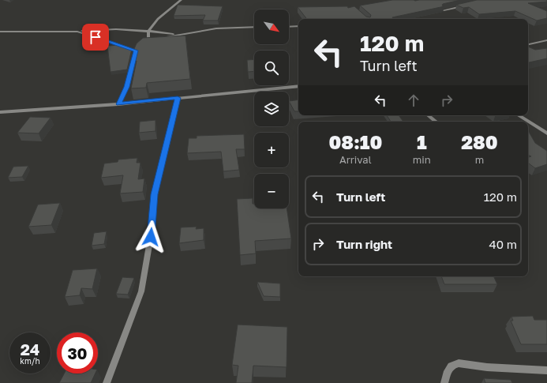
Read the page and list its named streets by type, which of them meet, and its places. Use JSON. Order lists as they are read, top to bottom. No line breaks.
{"north":"bottom right","page":{"map_buttons":["+","−"],"turn":["120 m","Turn left"],"eta":["08:10","Arrival","1","min","280","m"],"list":[{"name":"Turn left","value":"120 m"},{"name":"Turn right","value":"40 m"}],"speed":"24 km/h","limit":"30"}}
